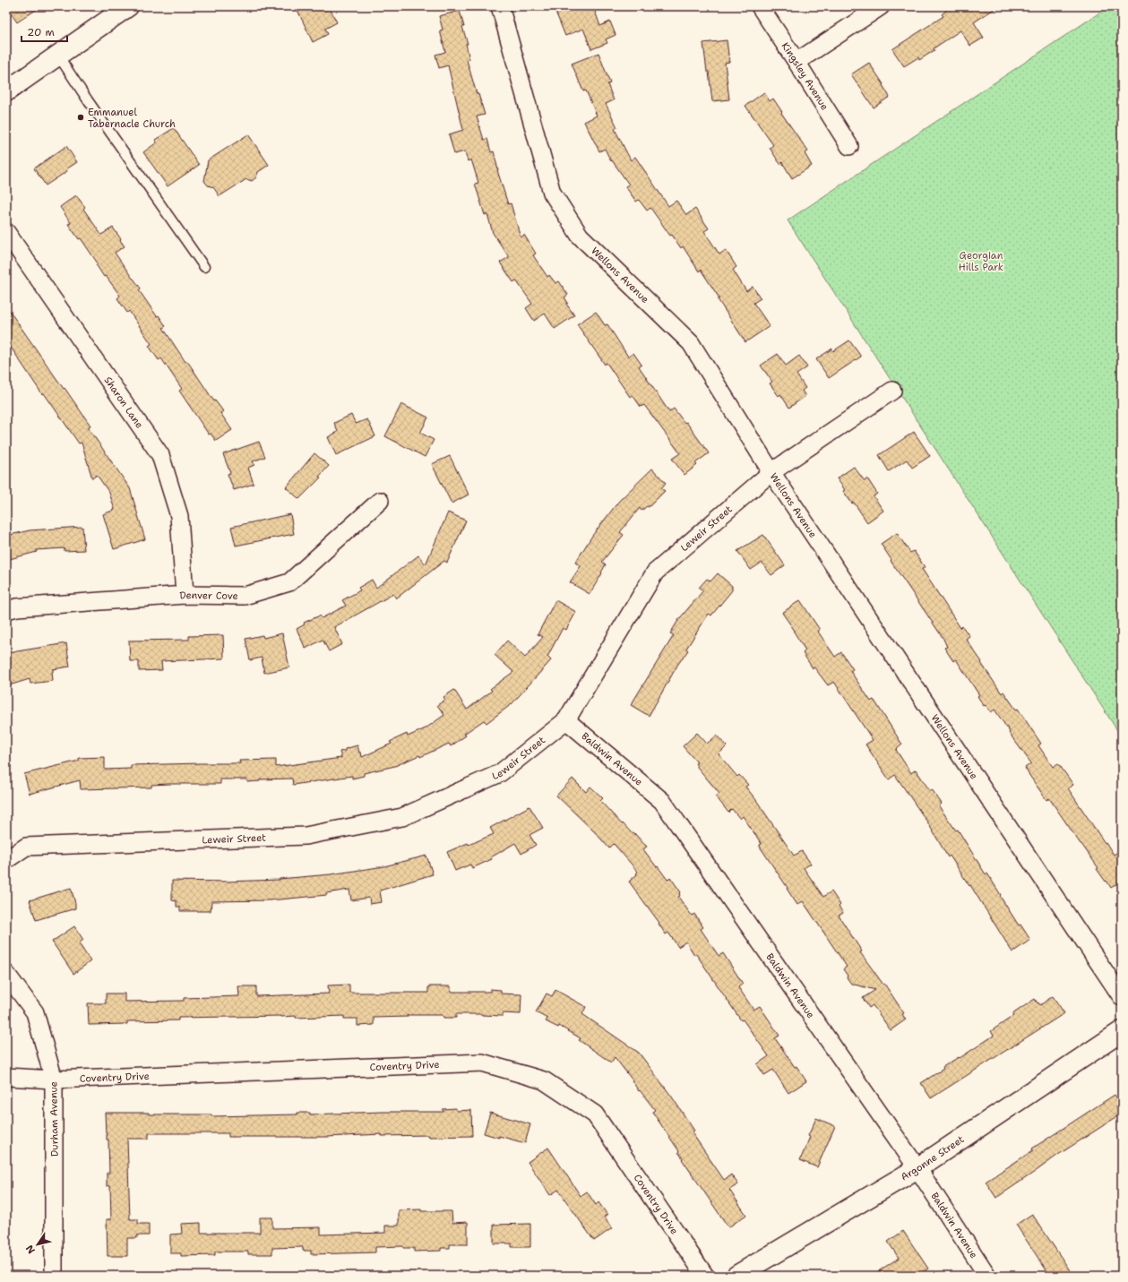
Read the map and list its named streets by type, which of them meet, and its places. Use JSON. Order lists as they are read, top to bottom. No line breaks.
{"streets":{"street":["Kingsley Avenue","Wellons Avenue","Sharon Lane","Leweir Street","Denver Cove","Baldwin Avenue","Coventry Drive","Durham Avenue","Argonne Street"]},"crossings":[["Wellons Avenue","Leweir Street"],["Sharon Lane","Denver Cove"],["Leweir Street","Baldwin Avenue"],["Baldwin Avenue","Argonne Street"],["Coventry Drive","Durham Avenue"]],"parks":["Georgian Hills Park"],"places":["Emmanuel Tabernacle Church"],"scale_bar":"20 m","north":"bottom left"}
